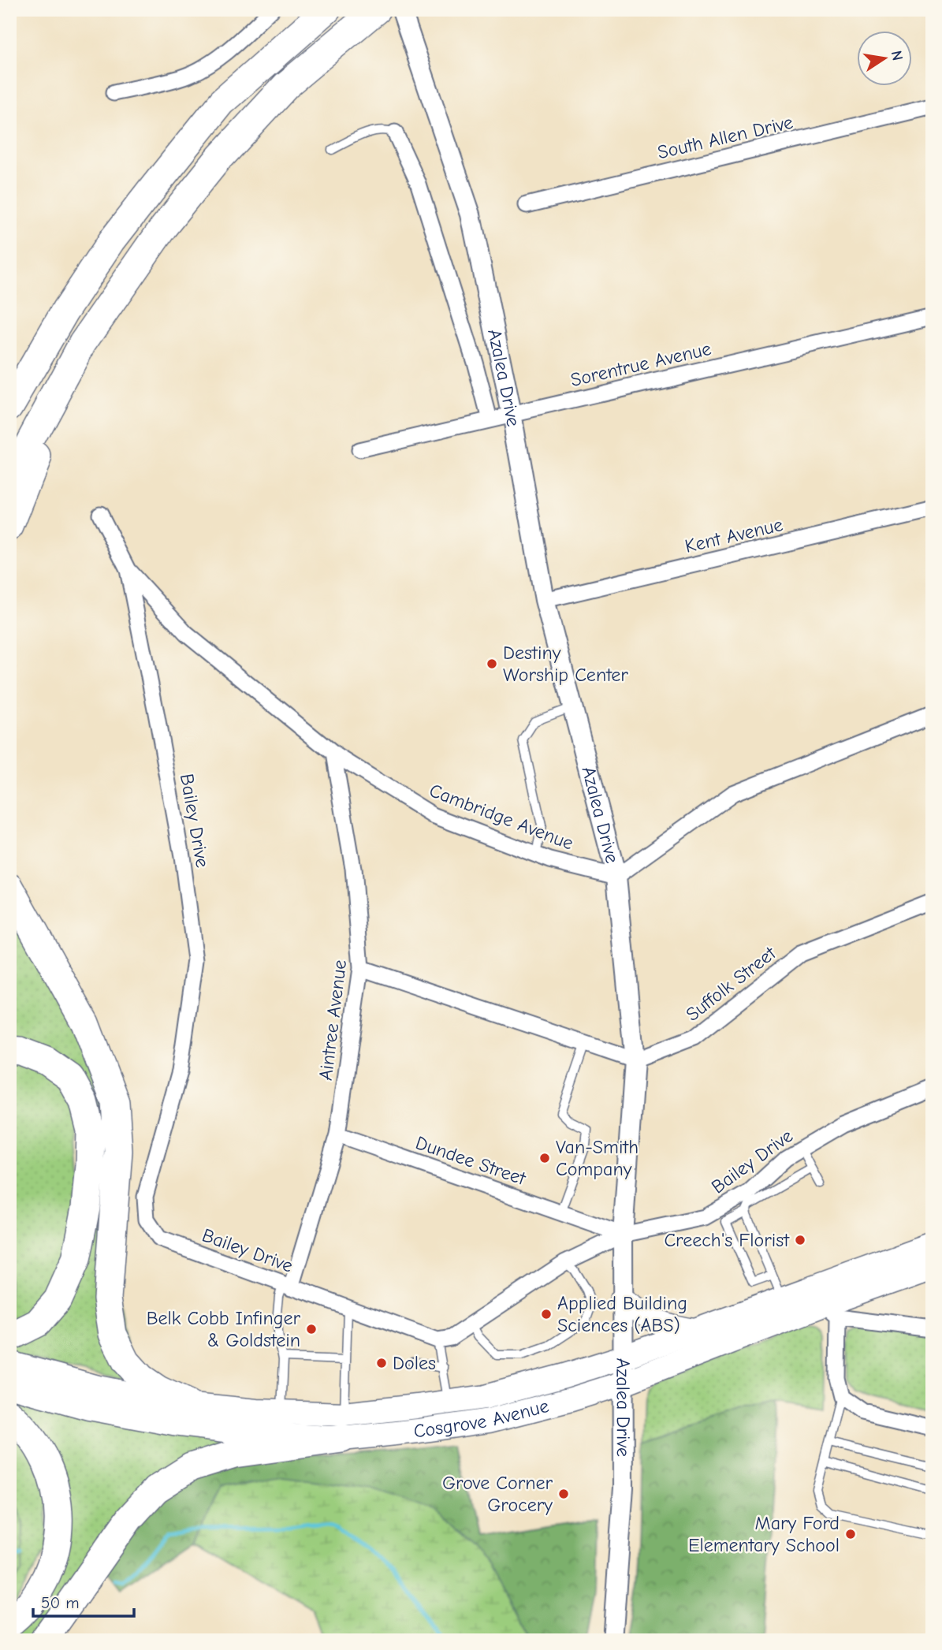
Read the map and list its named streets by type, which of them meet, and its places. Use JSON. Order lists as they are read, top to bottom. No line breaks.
{"streets":{"main road":["Cosgrove Avenue"],"street":["South Allen Drive","Sorentrue Avenue","Azalea Drive","Kent Avenue","Cambridge Avenue","Bailey Drive","Suffolk Street","Aintree Avenue","Dundee Street"]},"crossings":[["Sorentrue Avenue","Azalea Drive"],["Azalea Drive","Kent Avenue"],["Azalea Drive","Cambridge Avenue"],["Azalea Drive","Bailey Drive"],["Azalea Drive","Suffolk Street"],["Azalea Drive","Dundee Street"],["Azalea Drive","Cosgrove Avenue"],["Cambridge Avenue","Bailey Drive"],["Cambridge Avenue","Aintree Avenue"],["Bailey Drive","Aintree Avenue"],["Bailey Drive","Dundee Street"],["Aintree Avenue","Dundee Street"]],"places":["Destiny Worship Center","Van-Smith Company","Creech's Florist","Applied Building Sciences (ABS)","Belk Cobb Infinger & Goldstein","Doles","Grove Corner Grocery","Mary Ford Elementary School"],"scale_bar":"50 m","north":"right"}
